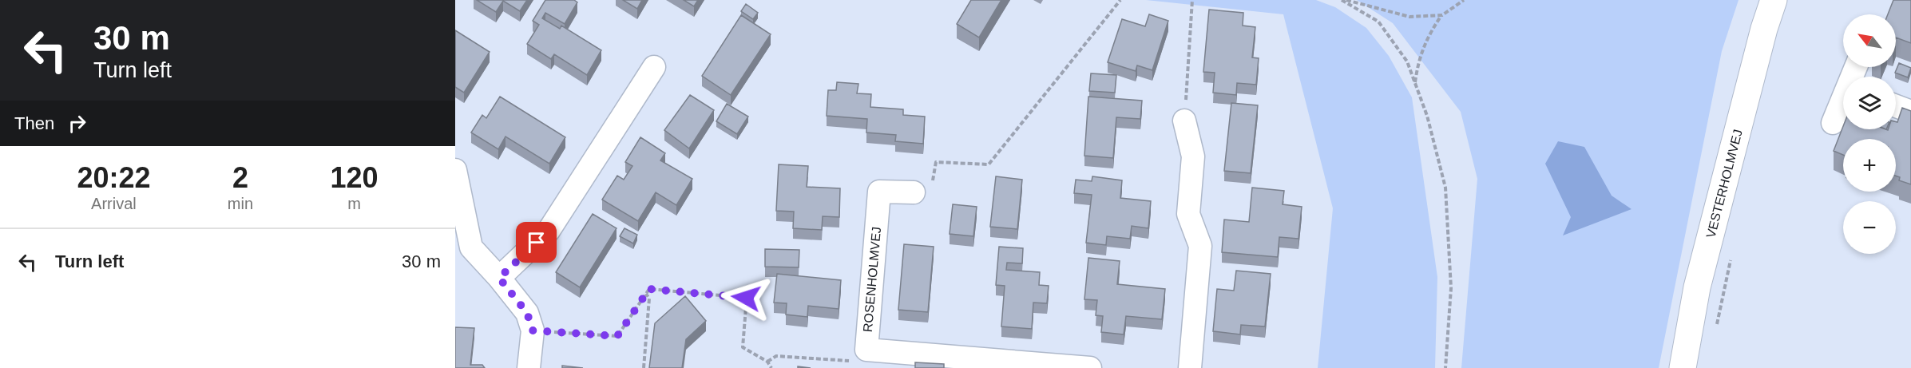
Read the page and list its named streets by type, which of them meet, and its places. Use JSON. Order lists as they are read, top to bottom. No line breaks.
{"streets":{"street":["VESTERHOLMVEJ","ROSENHOLMVEJ"]},"north":"top left","page":{"turn":["30 m","Turn left"],"map_buttons":["+","−"],"then":"Then","eta":["20:22","Arrival","2","min","120","m"],"list":[{"name":"Turn left","value":"30 m"}]}}
